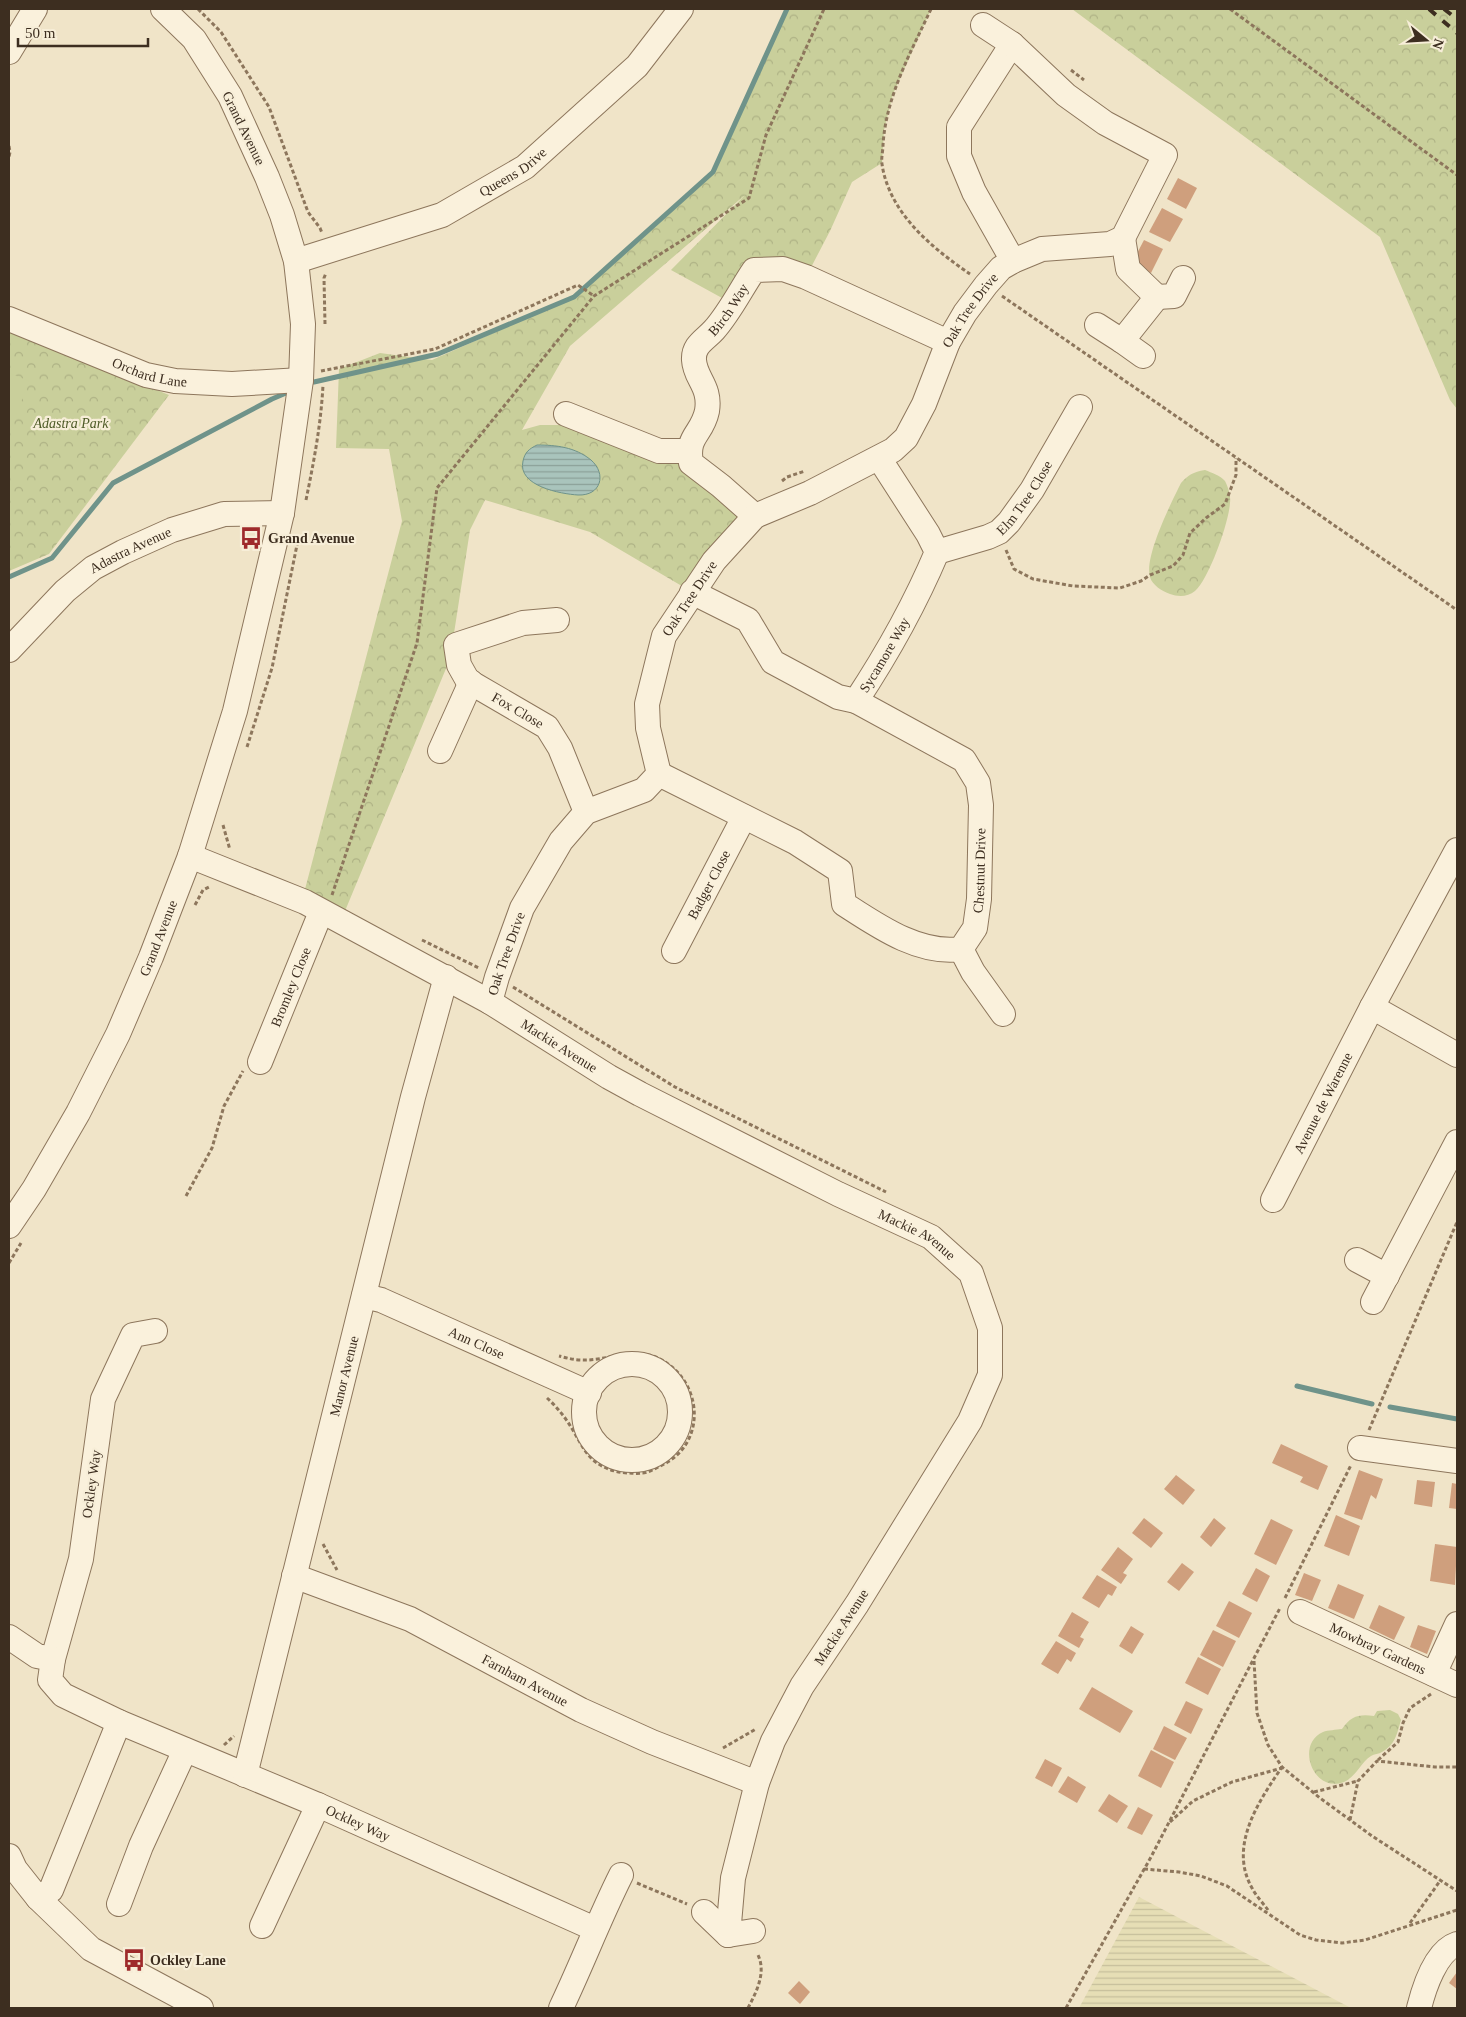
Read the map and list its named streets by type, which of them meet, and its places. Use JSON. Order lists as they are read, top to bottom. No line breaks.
{"streets":{"street":["Grand Avenue","Queens Drive","Birch Way","Oak Tree Drive","Orchard Lane","Elm Tree Close","Adastra Avenue","Sycamore Way","Fox Close","Chestnut Drive","Badger Close","Bromley Close","Mackie Avenue","Avenue de Warenne","Ann Close","Manor Avenue","Ockley Way","Mowbray Gardens","Farnham Avenue"]},"crossings":[["Grand Avenue","Queens Drive"],["Grand Avenue","Orchard Lane"],["Grand Avenue","Adastra Avenue"],["Grand Avenue","Mackie Avenue"],["Birch Way","Oak Tree Drive"],["Oak Tree Drive","Sycamore Way"],["Oak Tree Drive","Fox Close"],["Oak Tree Drive","Mackie Avenue"],["Elm Tree Close","Sycamore Way"],["Sycamore Way","Chestnut Drive"],["Bromley Close","Mackie Avenue"],["Mackie Avenue","Manor Avenue"],["Mackie Avenue","Farnham Avenue"],["Ann Close","Manor Avenue"],["Manor Avenue","Ockley Way"],["Manor Avenue","Farnham Avenue"]],"parks":["Adastra Park"],"places":{"bus stop":["Grand Avenue","Ockley Lane"]},"scale_bar":"50 m","north":"right"}
